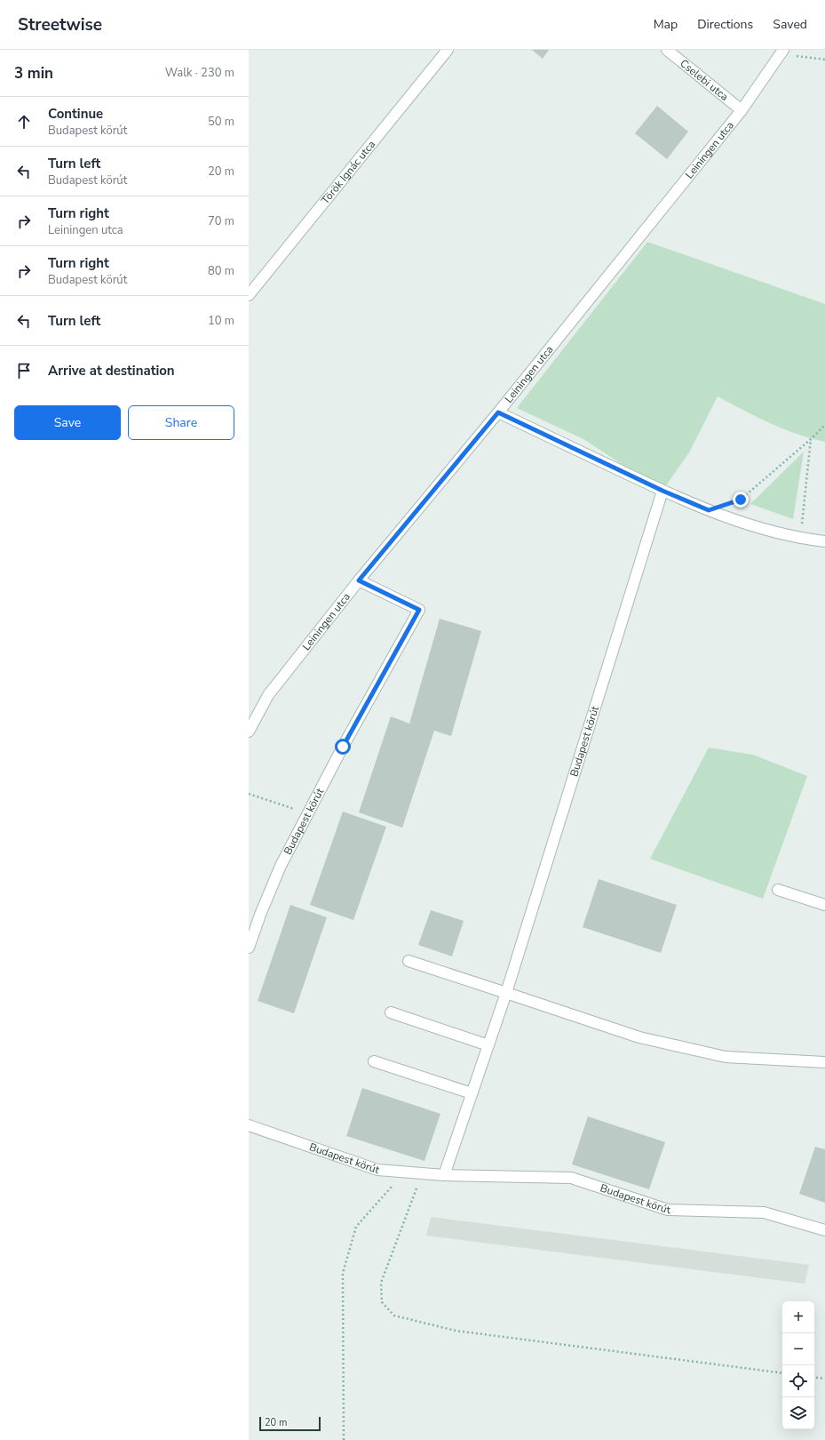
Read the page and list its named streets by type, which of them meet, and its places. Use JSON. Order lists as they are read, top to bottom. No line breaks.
{"streets":{"street":["Cselebi utca","Leiningen utca","Török Ignác utca","Budapest körút"]},"crossings":[["Cselebi utca","Leiningen utca"],["Leiningen utca","Budapest körút"]],"scale_bar":"20 m","page":{"header":"Streetwise","nav":["Map","Directions","Saved"],"heading":["3 min","Walk · 230 m"],"list":[["Continue","Budapest körút","50 m"],["Turn left","Budapest körút","20 m"],["Turn right","Leiningen utca","70 m"],["Turn right","Budapest körút","80 m"],["Turn left","10 m"],"Arrive at destination"],"buttons":["Save","Share"],"map_buttons":["+","−"],"scale":"20 m"}}
